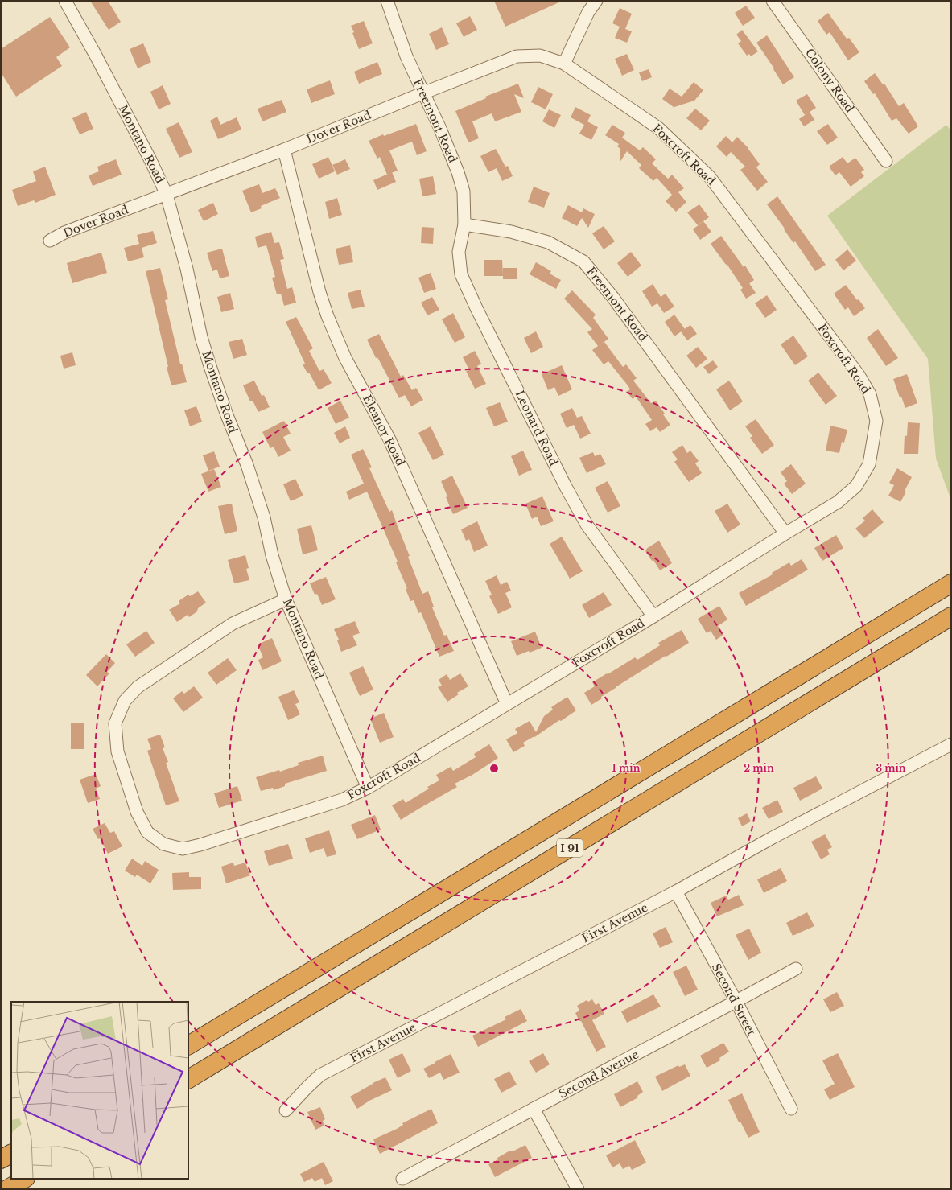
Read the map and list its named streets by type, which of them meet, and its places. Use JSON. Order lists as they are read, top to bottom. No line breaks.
{"streets":{"highway":["I 91"],"street":["Colony Road","Freemont Road","Dover Road","Montano Road","Foxcroft Road","Leonard Road","Eleanor Road","First Avenue","Second Street","Second Avenue"]},"crossings":[["Freemont Road","Dover Road"],["Freemont Road","Foxcroft Road"],["Freemont Road","Leonard Road"],["Dover Road","Montano Road"],["Dover Road","Foxcroft Road"],["Dover Road","Eleanor Road"],["Montano Road","Foxcroft Road"],["Foxcroft Road","Leonard Road"],["Foxcroft Road","Eleanor Road"],["First Avenue","Second Street"],["Second Street","Second Avenue"]],"rings":["1 min","2 min","3 min"]}
